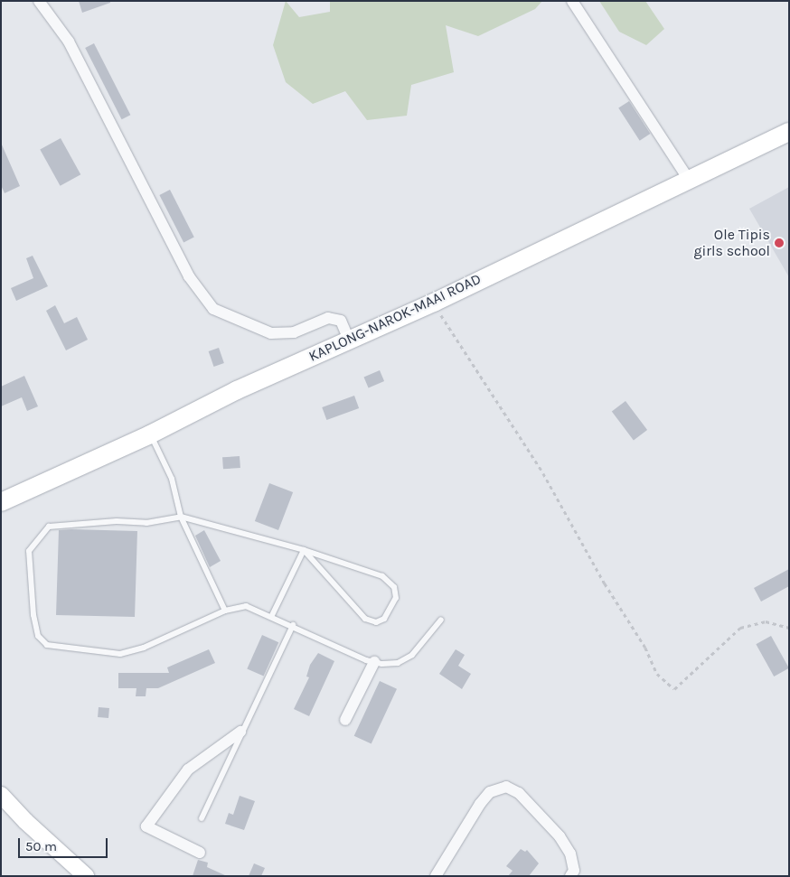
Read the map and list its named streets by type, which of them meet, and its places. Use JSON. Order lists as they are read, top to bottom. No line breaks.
{"streets":{"highway":["KAPLONG-NAROK-MAAI ROAD"]},"places":["Ole Tipis girls school"],"scale_bar":"50 m"}
